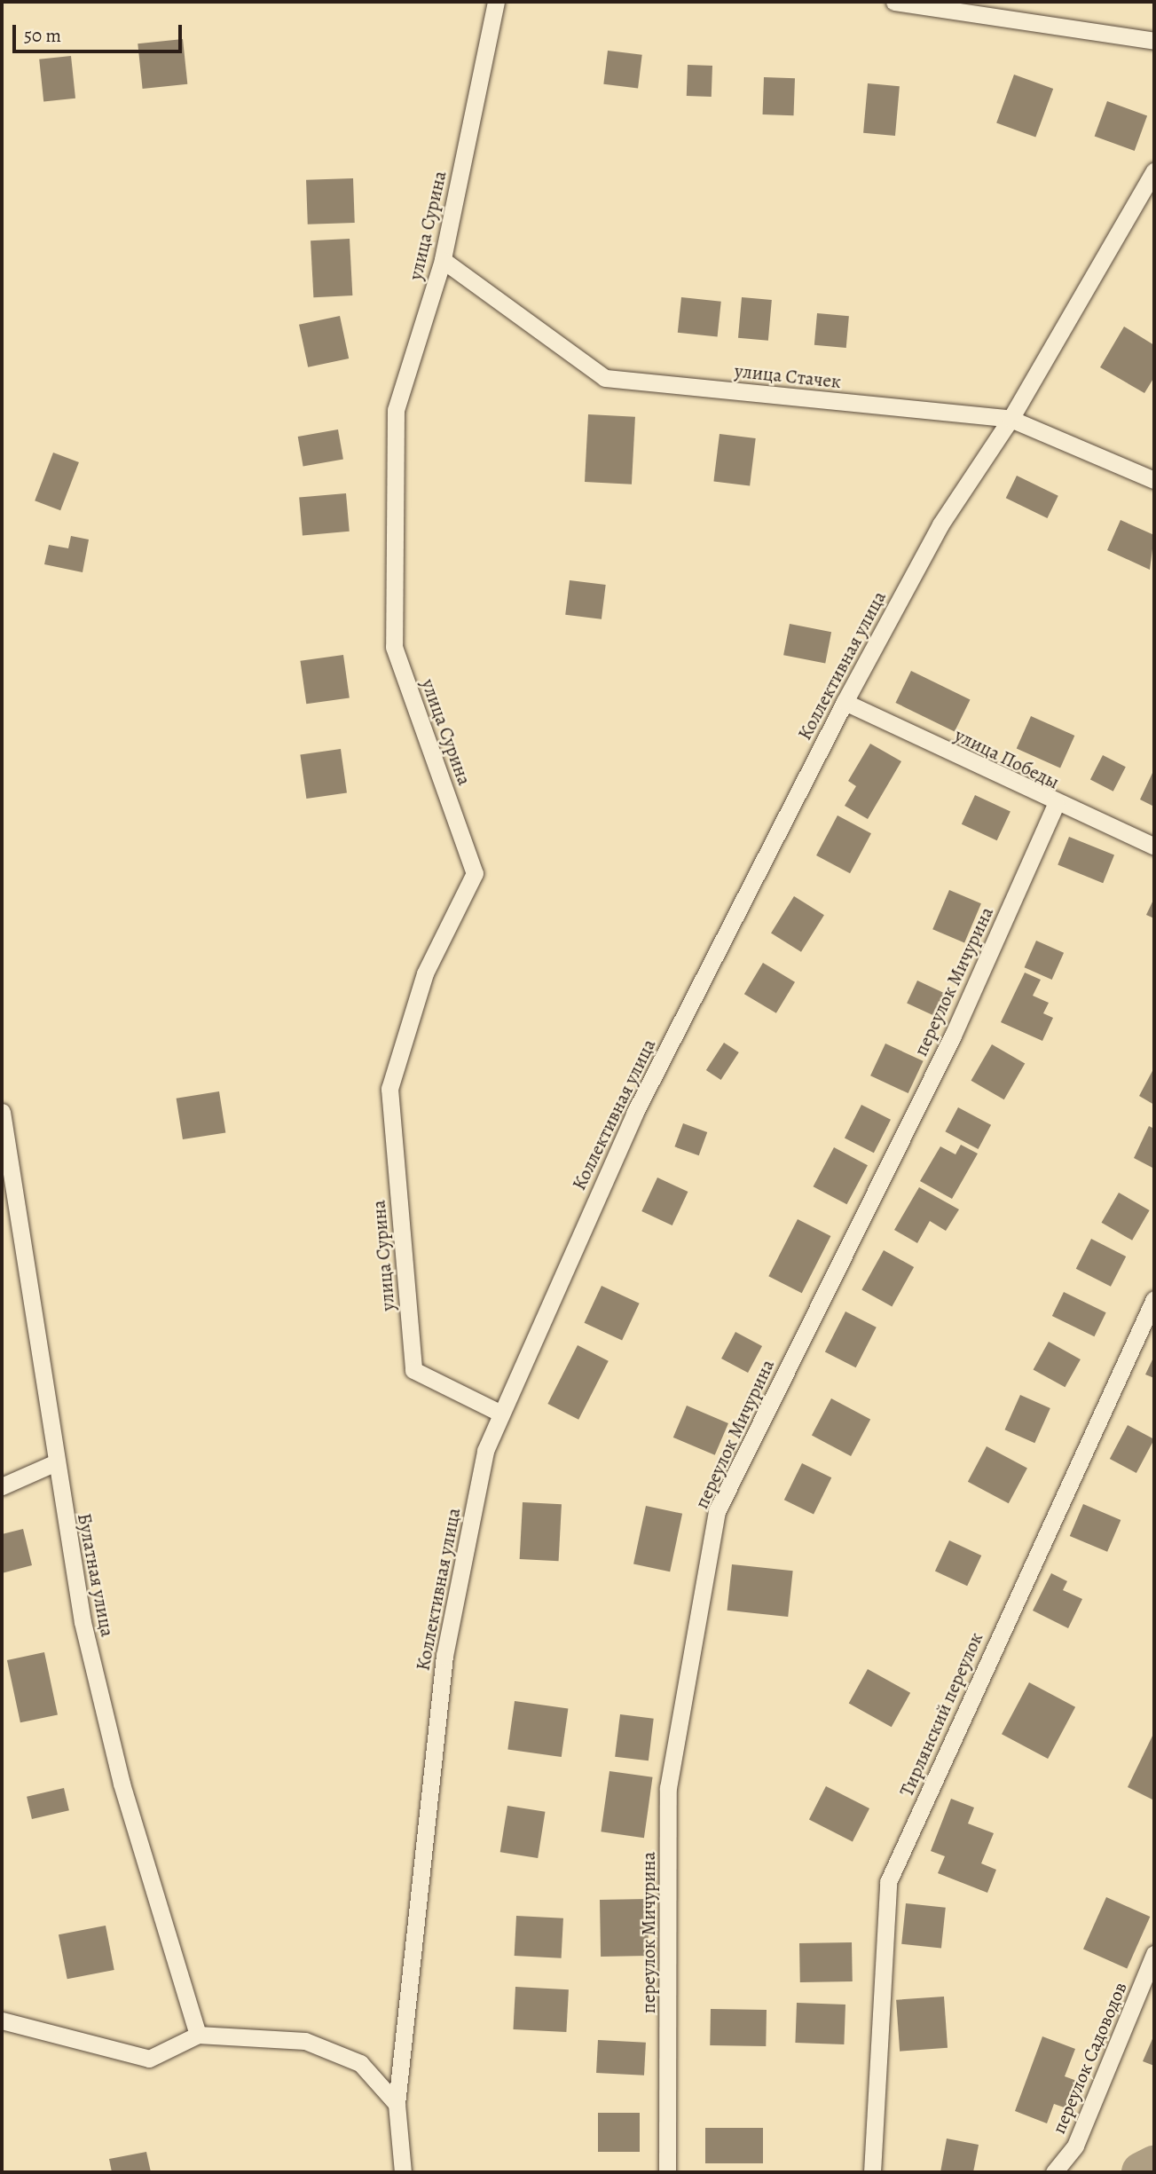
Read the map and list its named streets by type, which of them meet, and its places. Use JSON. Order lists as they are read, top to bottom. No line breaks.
{"streets":{"street":["улица Сурина","улица Стачек","Коллективная улица","улица Победы","переулок Мичурина","Булатная улица","Тирлянский переулок","переулок Садоводов"]},"crossings":[["улица Сурина","улица Стачек"],["улица Сурина","Коллективная улица"],["улица Стачек","Коллективная улица"],["Коллективная улица","улица Победы"],["улица Победы","переулок Мичурина"]],"scale_bar":"50 m"}
